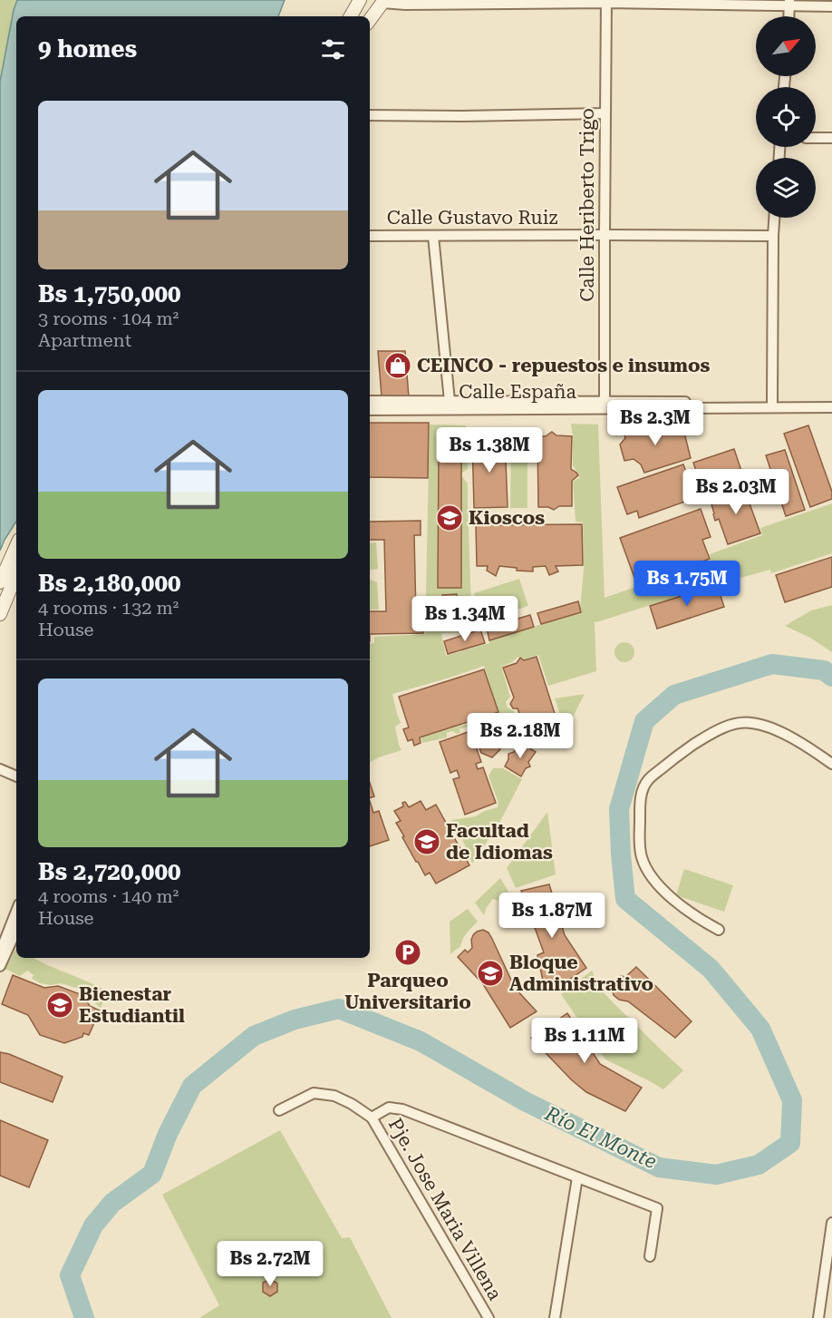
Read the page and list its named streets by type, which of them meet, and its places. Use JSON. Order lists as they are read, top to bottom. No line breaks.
{"streets":{"street":["Calle Heriberto Trigo","Calle Gustavo Ruiz","Calle España","Pje. Jose Maria Villena"]},"crossings":[["Calle Heriberto Trigo","Calle Gustavo Ruiz"],["Calle Heriberto Trigo","Calle España"]],"water":["Río El Monte"],"places":{"shop":["CEINCO - repuestos e insumos"],"school or university":["Kioscos","Facultad de Idiomas","Bloque Administrativo","Bienestar Estudiantil"],"parking":["Parqueo Universitario"]},"north":"top right","page":{"heading":"9 homes","list":[{"name":"Bs 1,750,000","note":"3 rooms · 104 m² · Apartment"},{"name":"Bs 2,180,000","note":"4 rooms · 132 m² · House"},{"name":"Bs 2,720,000","note":"4 rooms · 140 m² · House"}],"price":["Bs 2.3M","Bs 1.38M","Bs 2.03M","Bs 1.75M","Bs 1.34M","Bs 2.18M","Bs 1.87M","Bs 1.11M","Bs 2.72M"]}}
